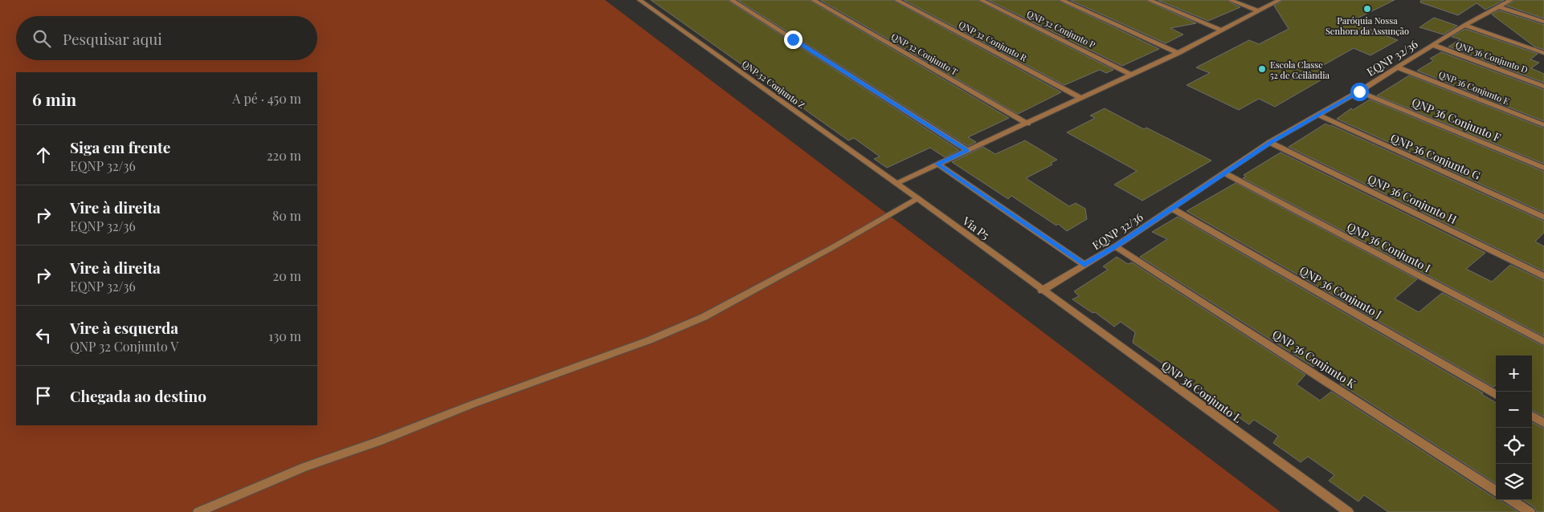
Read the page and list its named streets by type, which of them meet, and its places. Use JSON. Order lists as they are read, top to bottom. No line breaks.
{"streets":{"street":["QNP 32 Conjunto P","QNP 32 Conjunto R","QNP 32 Conjunto T","QNP 36 Conjunto D","EQNP 32/36","QNP 32 Conjunto Z","QNP 36 Conjunto E","QNP 36 Conjunto F","QNP 36 Conjunto G","QNP 36 Conjunto H","Via P5","QNP 36 Conjunto I","QNP 36 Conjunto J","QNP 36 Conjunto K","QNP 36 Conjunto L"]},"crossings":[["QNP 36 Conjunto D","EQNP 32/36"],["EQNP 32/36","QNP 36 Conjunto E"],["EQNP 32/36","QNP 36 Conjunto F"],["EQNP 32/36","QNP 36 Conjunto G"],["EQNP 32/36","QNP 36 Conjunto H"],["EQNP 32/36","Via P5"],["EQNP 32/36","QNP 36 Conjunto I"],["EQNP 32/36","QNP 36 Conjunto J"],["EQNP 32/36","QNP 36 Conjunto K"],["EQNP 32/36","QNP 36 Conjunto L"],["QNP 32 Conjunto Z","Via P5"],["Via P5","QNP 36 Conjunto L"]],"places":["Paróquia Nossa Senhora da Assunção","Escola Classe 52 de Ceilândia"],"page":{"search":"Pesquisar aqui","heading":["6 min","A pé · 450 m"],"list":[["Siga em frente","EQNP 32/36","220 m"],["Vire à direita","EQNP 32/36","80 m"],["Vire à direita","EQNP 32/36","20 m"],["Vire à esquerda","QNP 32 Conjunto V","130 m"],"Chegada ao destino"],"map_buttons":["+","−"]}}
